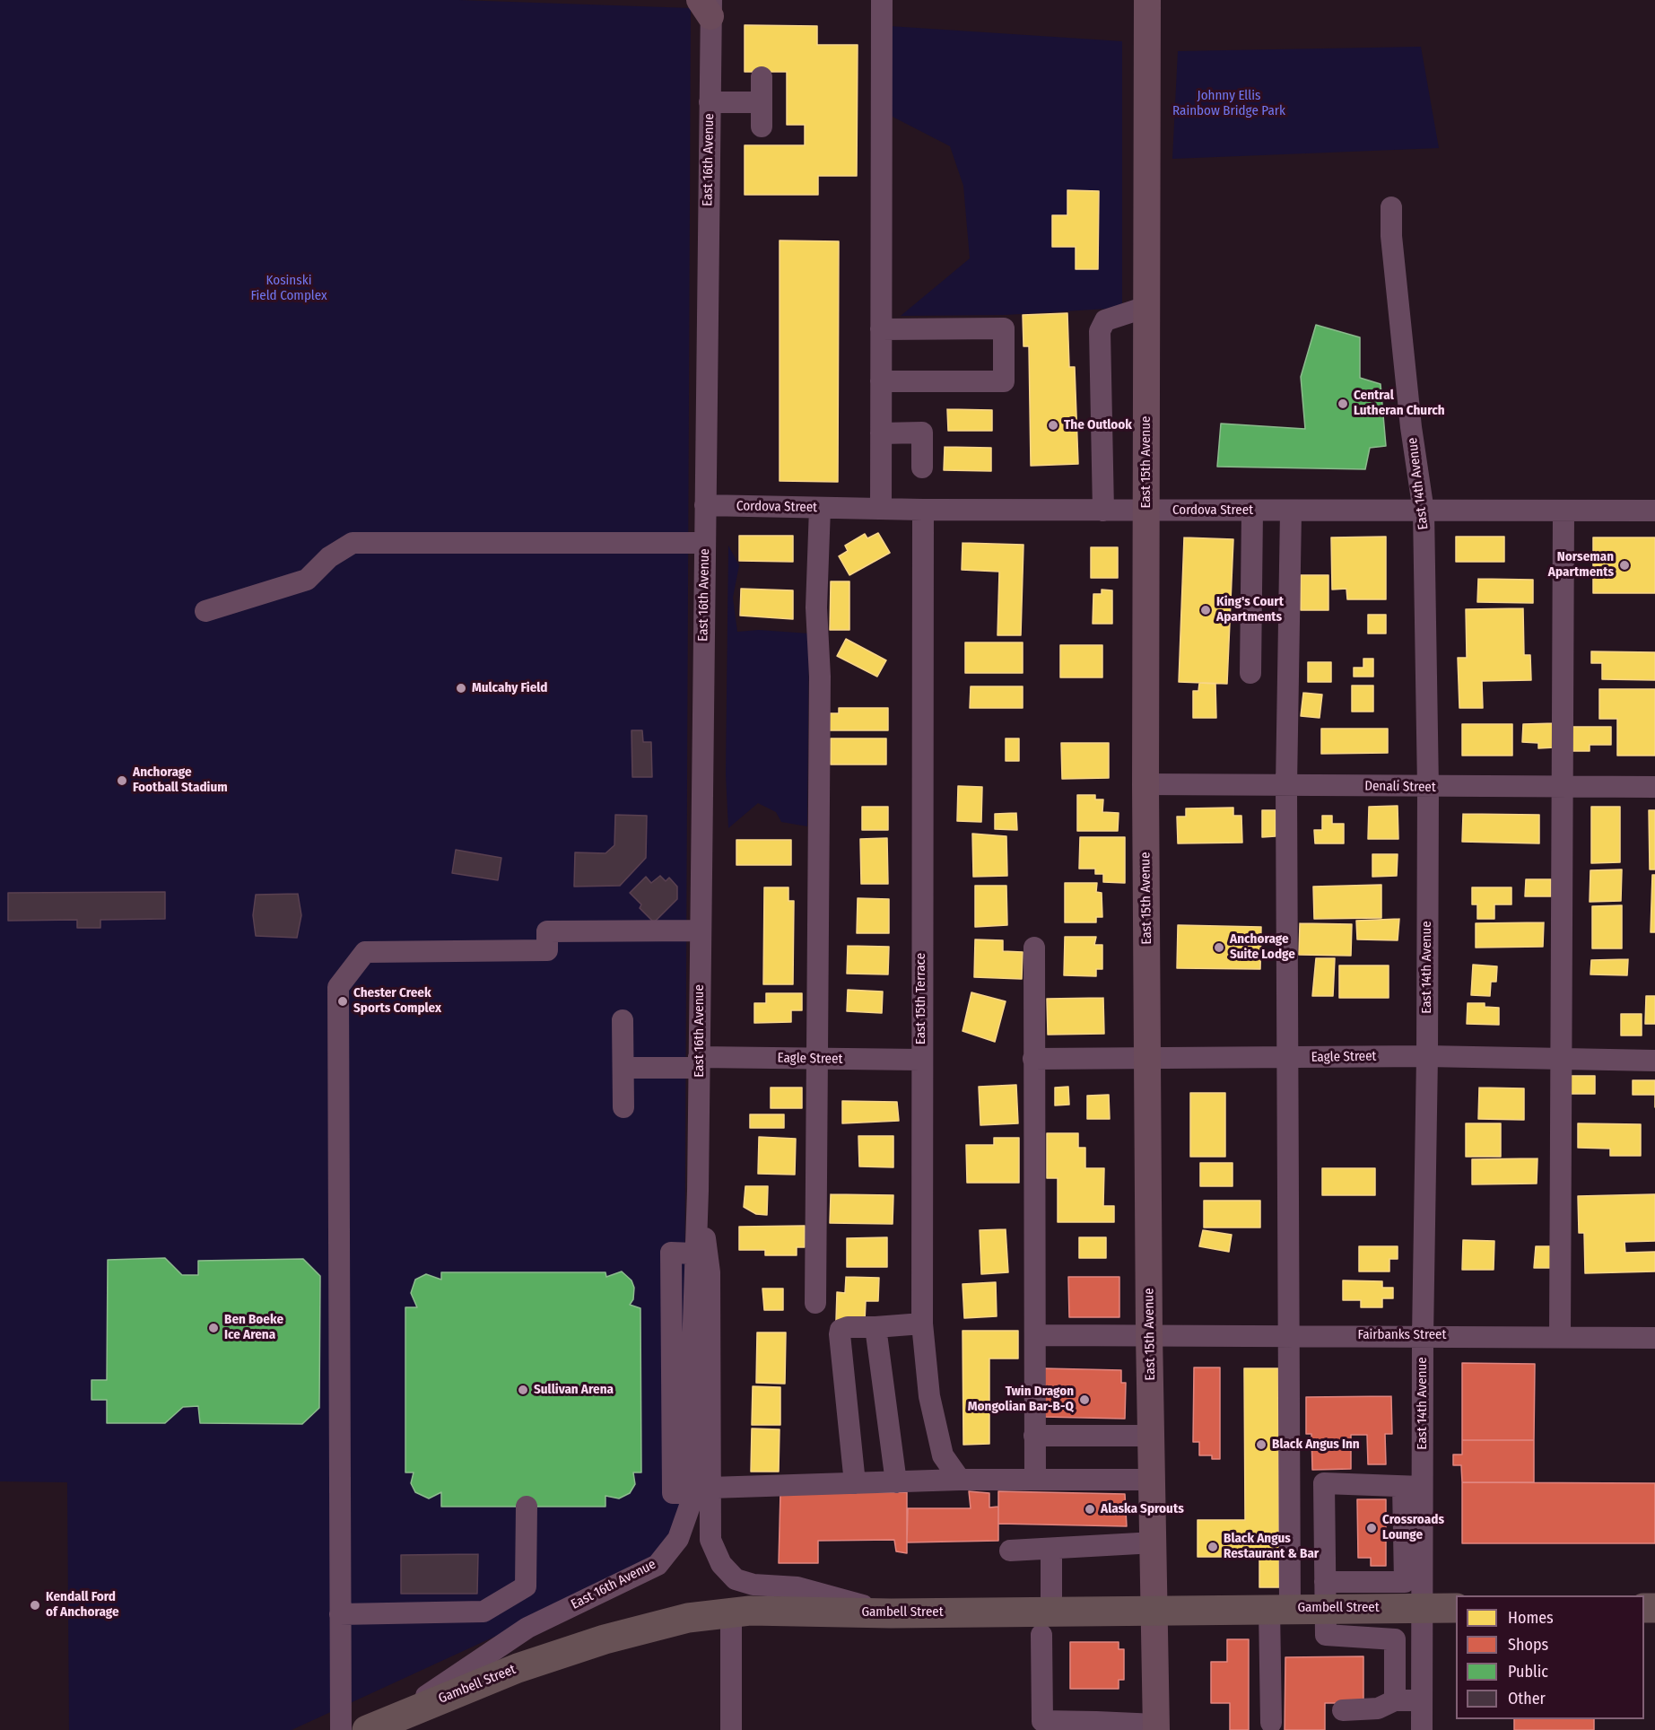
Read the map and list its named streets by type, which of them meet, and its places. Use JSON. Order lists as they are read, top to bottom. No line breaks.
{"streets":{"highway":["Gambell Street"],"main road":["East 15th Avenue"],"street":["East 16th Avenue","East 14th Avenue","Cordova Street","Denali Street","East 15th Terrace","Eagle Street","Fairbanks Street"]},"crossings":[["East 16th Avenue","Cordova Street"],["East 16th Avenue","Eagle Street"],["East 16th Avenue","Gambell Street"],["East 15th Avenue","Cordova Street"],["East 15th Avenue","Denali Street"],["East 15th Avenue","Eagle Street"],["East 15th Avenue","Fairbanks Street"],["East 15th Avenue","Gambell Street"],["East 14th Avenue","Cordova Street"],["East 14th Avenue","Denali Street"],["East 14th Avenue","Eagle Street"],["East 14th Avenue","Fairbanks Street"],["East 14th Avenue","Gambell Street"],["Cordova Street","East 15th Terrace"],["East 15th Terrace","Eagle Street"]],"parks":["Johnny Ellis Rainbow Bridge Park","Kosinski Field Complex"],"places":["Central Lutheran Church","The Outlook","Norseman Apartments","King's Court Apartments","Mulcahy Field","Anchorage Football Stadium","Anchorage Suite Lodge","Chester Creek Sports Complex","Ben Boeke Ice Arena","Sullivan Arena","Twin Dragon Mongolian Bar-B-Q","Black Angus Inn","Alaska Sprouts","Crossroads Lounge","Black Angus Restaurant & Bar","Kendall Ford of Anchorage"],"legend":["Homes","Shops","Public","Other"]}
